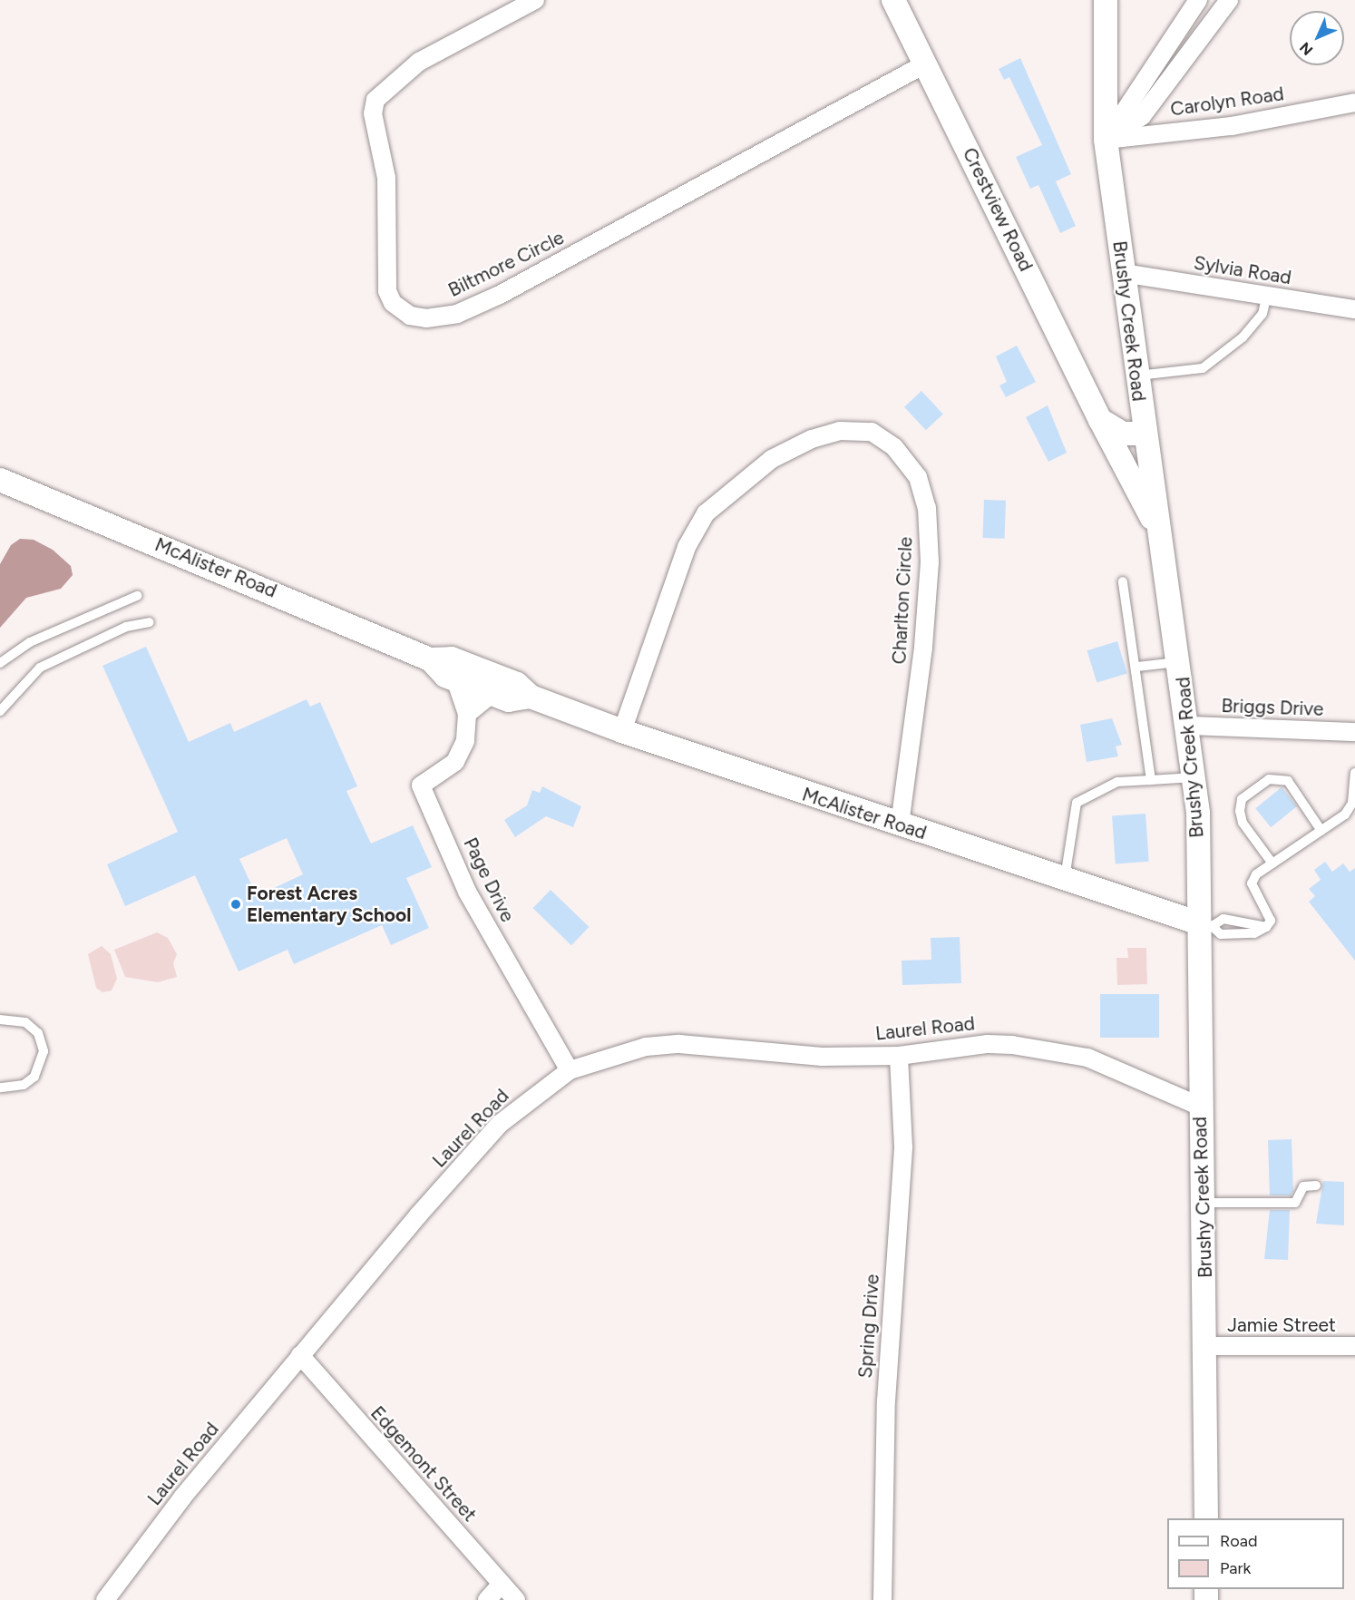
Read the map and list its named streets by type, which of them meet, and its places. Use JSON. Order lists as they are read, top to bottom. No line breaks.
{"streets":{"street":["Carolyn Road","Crestview Road","Biltmore Circle","Sylvia Road","Brushy Creek Road","McAlister Road","Charlton Circle","Briggs Drive","Page Drive","Laurel Road","Jamie Street","Spring Drive","Edgemont Street"]},"crossings":[["Carolyn Road","Brushy Creek Road"],["Crestview Road","Biltmore Circle"],["Crestview Road","Brushy Creek Road"],["Sylvia Road","Brushy Creek Road"],["Brushy Creek Road","McAlister Road"],["Brushy Creek Road","Briggs Drive"],["Brushy Creek Road","Laurel Road"],["Brushy Creek Road","Jamie Street"],["McAlister Road","Charlton Circle"],["McAlister Road","Page Drive"],["Page Drive","Laurel Road"],["Laurel Road","Spring Drive"],["Laurel Road","Edgemont Street"]],"places":["Forest Acres Elementary School"],"legend":["Road","Park"],"north":"bottom left"}
